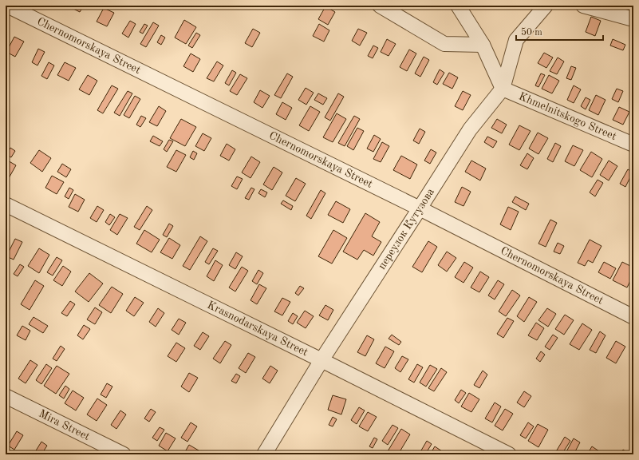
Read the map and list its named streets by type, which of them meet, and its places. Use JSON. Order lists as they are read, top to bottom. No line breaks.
{"streets":{"street":["Chernomorskaya Street","Khmelnitskogo Street","переулок Кутузова","Krasnodarskaya Street","Mira Street"]},"crossings":[["Chernomorskaya Street","переулок Кутузова"],["Khmelnitskogo Street","переулок Кутузова"],["переулок Кутузова","Krasnodarskaya Street"]],"scale_bar":"50 m"}
